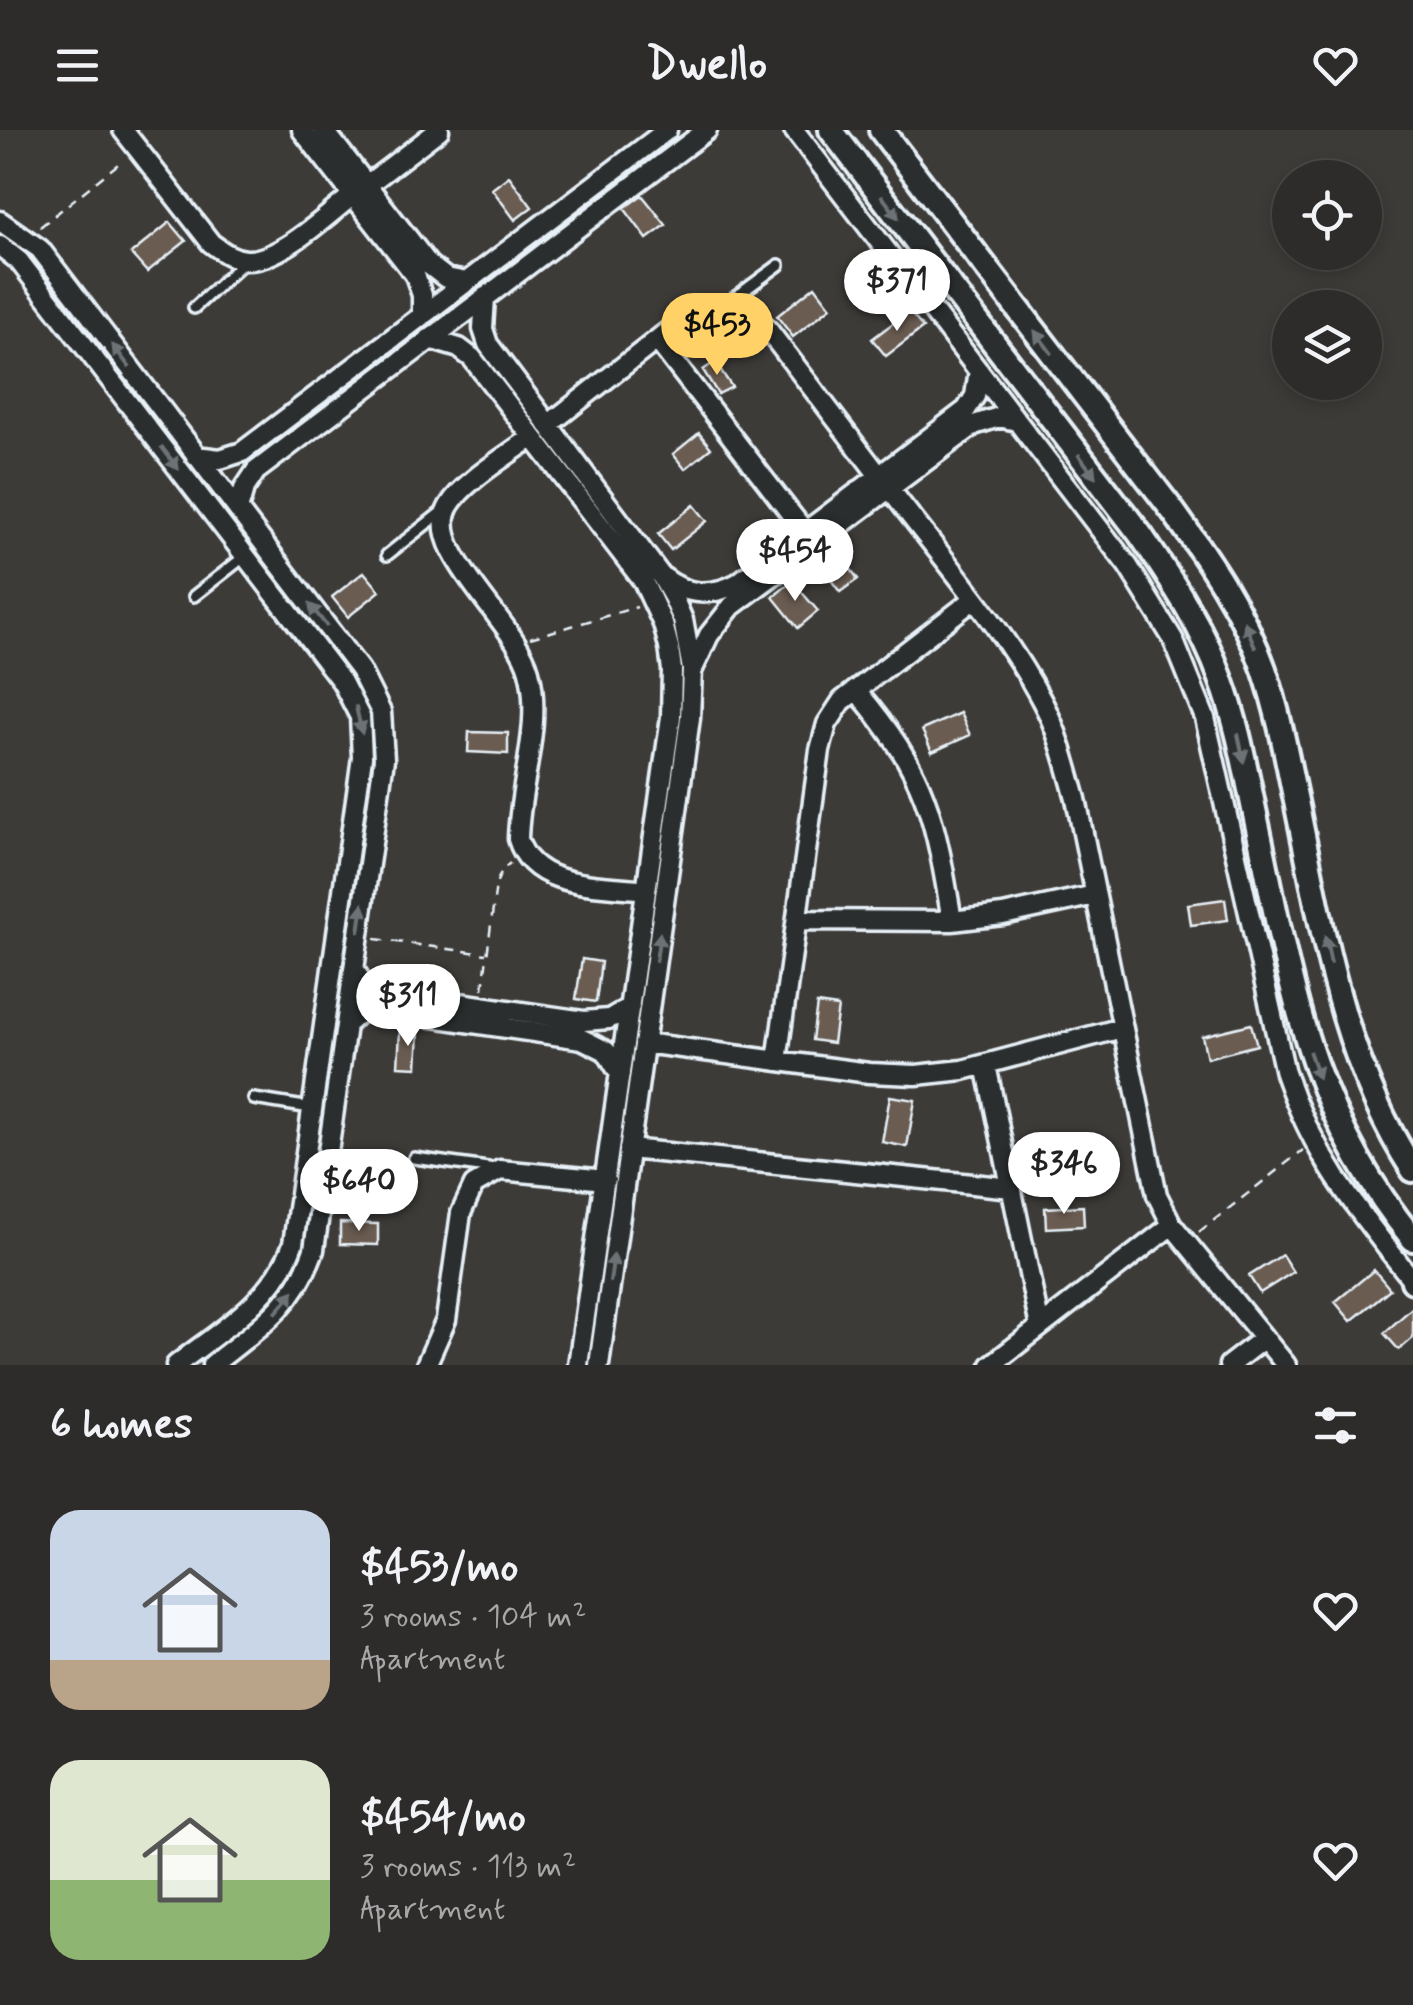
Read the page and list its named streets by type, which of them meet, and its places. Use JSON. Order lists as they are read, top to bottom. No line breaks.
{"page":{"header":"Dwello","price":["$371","$453","$454","$311","$346","$640"],"heading":"6 homes","list":[{"name":"$453/mo","note":"3 rooms · 104 m² · Apartment"},{"name":"$454/mo","note":"3 rooms · 113 m² · Apartment"}]}}
